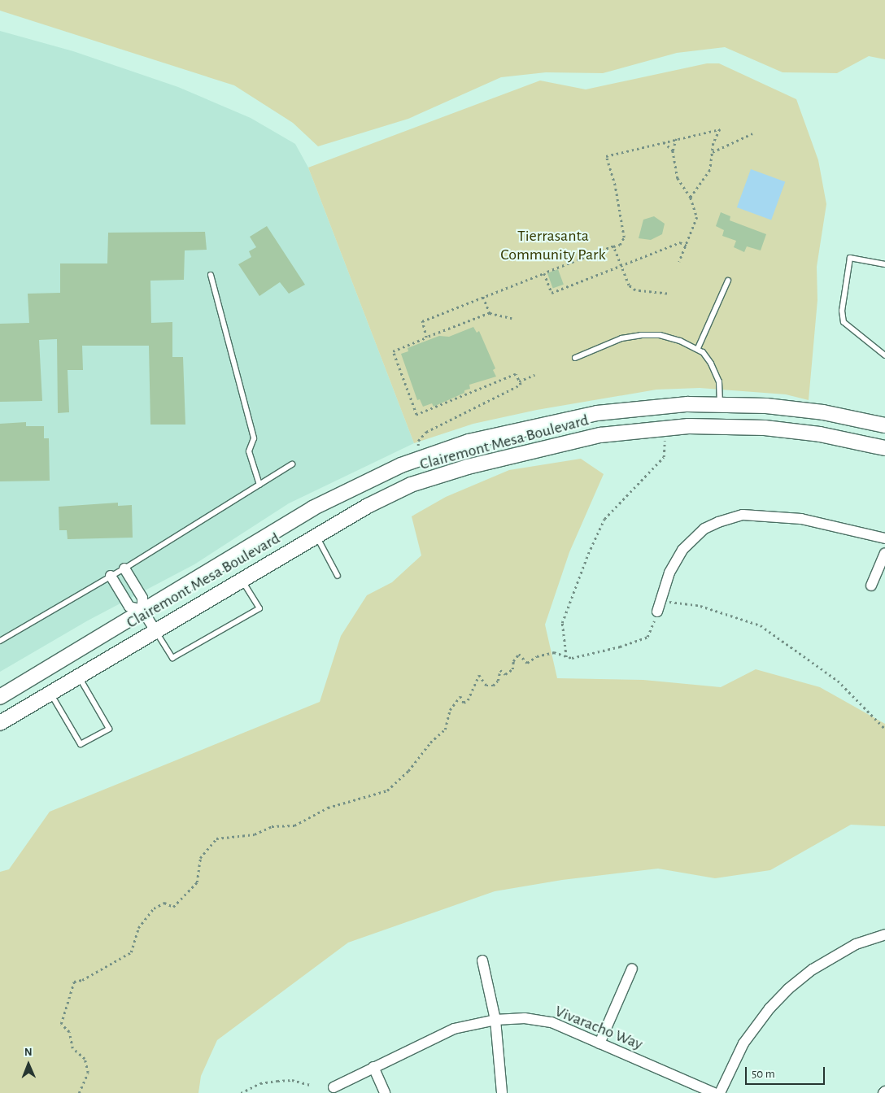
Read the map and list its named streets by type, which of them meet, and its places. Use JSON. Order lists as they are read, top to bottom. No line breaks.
{"streets":{"main road":["Clairemont Mesa Boulevard"],"street":["Vivaracho Way"]},"parks":["Tierrasanta Community Park"],"scale_bar":"50 m","north":"top"}
